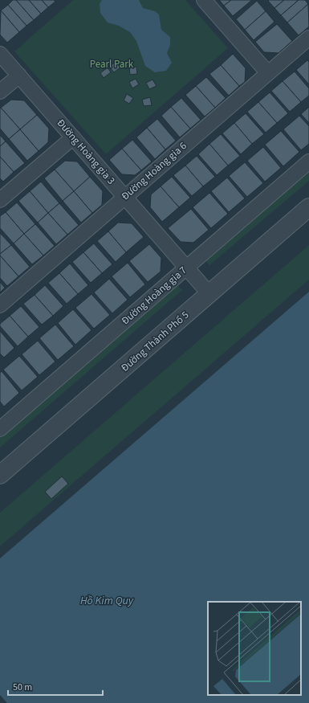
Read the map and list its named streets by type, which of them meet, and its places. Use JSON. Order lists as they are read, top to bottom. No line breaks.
{"streets":{"street":["Đường Hoàng gia 3","Đường Hoàng gia 6","Đường Hoàng gia 7","Đường Thành Phố 5"]},"crossings":[["Đường Hoàng gia 3","Đường Hoàng gia 6"],["Đường Hoàng gia 3","Đường Hoàng gia 7"],["Đường Hoàng gia 3","Đường Thành Phố 5"]],"water":["Hồ Kim Quy"],"parks":["Pearl Park"],"scale_bar":"50 m"}
